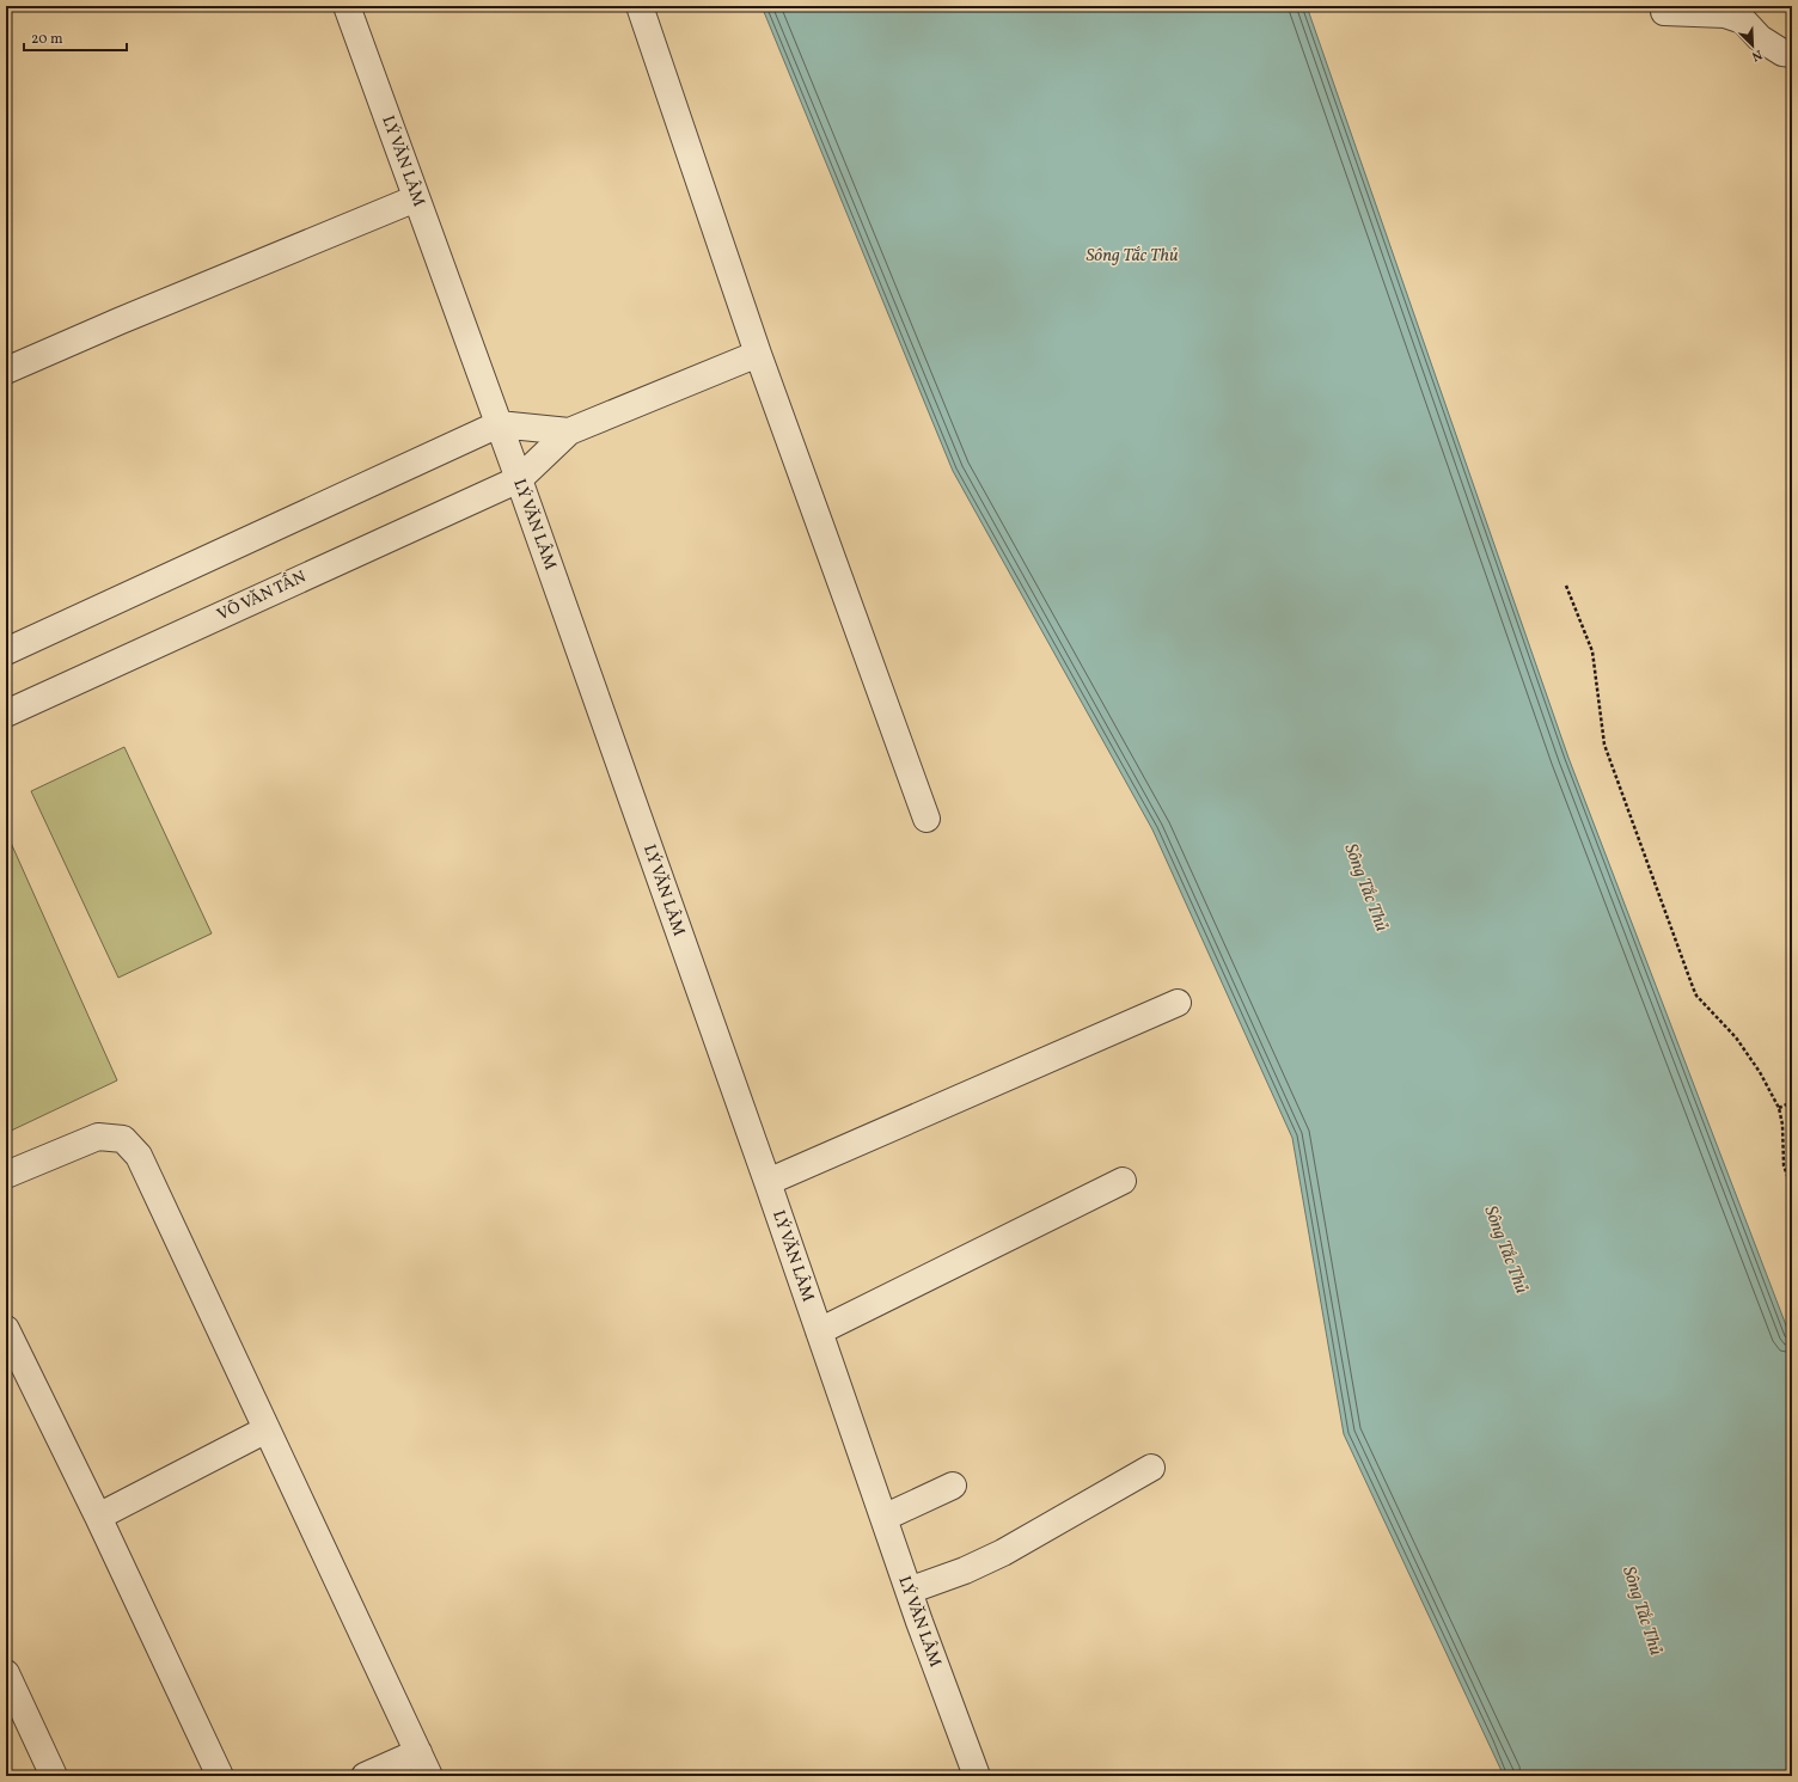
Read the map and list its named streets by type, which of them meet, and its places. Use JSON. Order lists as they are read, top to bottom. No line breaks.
{"streets":{"street":["LÝ VĂN LÂM","VÕ VĂN TẦN"]},"crossings":[["LÝ VĂN LÂM","VÕ VĂN TẦN"]],"water":["Sông Tắc Thủ"],"scale_bar":"20 m","north":"bottom right"}
